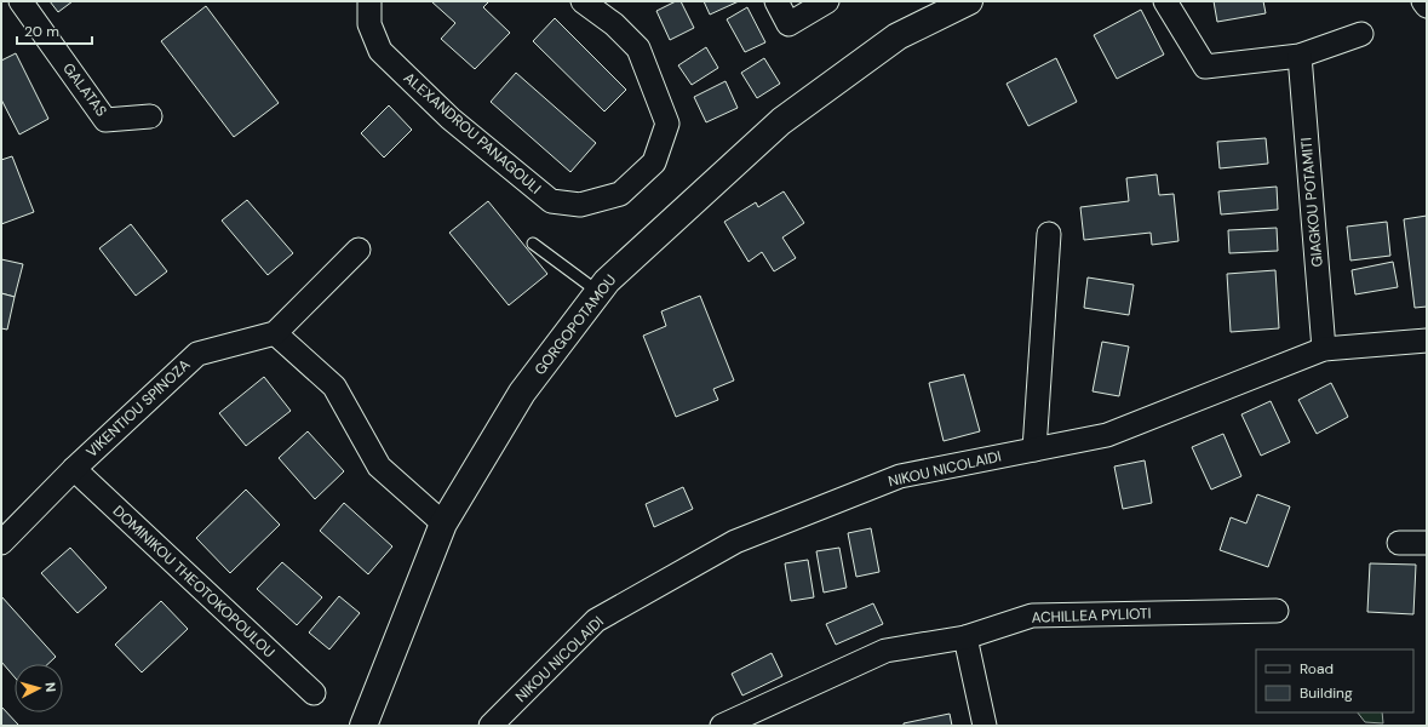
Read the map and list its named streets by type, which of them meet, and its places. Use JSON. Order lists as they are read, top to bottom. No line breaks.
{"streets":{"street":["GALATAS","ALEXANDROU PANAGOULI","GIAGKOU POTAMITI","GORGOPOTAMOU","VIKENTIOU SPINOZA","NIKOU NICOLAIDI","DOMINIKOU THEOTOKOPOULOU","ACHILLEA PYLIOTI"]},"crossings":[["GIAGKOU POTAMITI","NIKOU NICOLAIDI"],["VIKENTIOU SPINOZA","DOMINIKOU THEOTOKOPOULOU"]],"legend":["Road","Building"],"scale_bar":"20 m","north":"right"}
